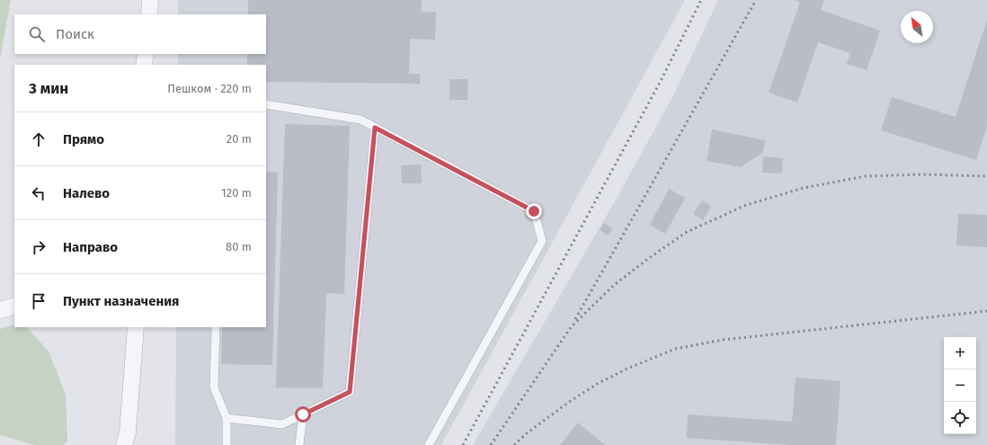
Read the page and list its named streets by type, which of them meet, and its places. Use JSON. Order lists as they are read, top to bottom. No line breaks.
{"north":"top left","page":{"search":"Поиск","heading":["3 мин","Пешком · 220 m"],"list":[["Прямо","20 m"],["Налево","120 m"],["Направо","80 m"],"Пункт назначения"],"map_buttons":["+","−"]}}
